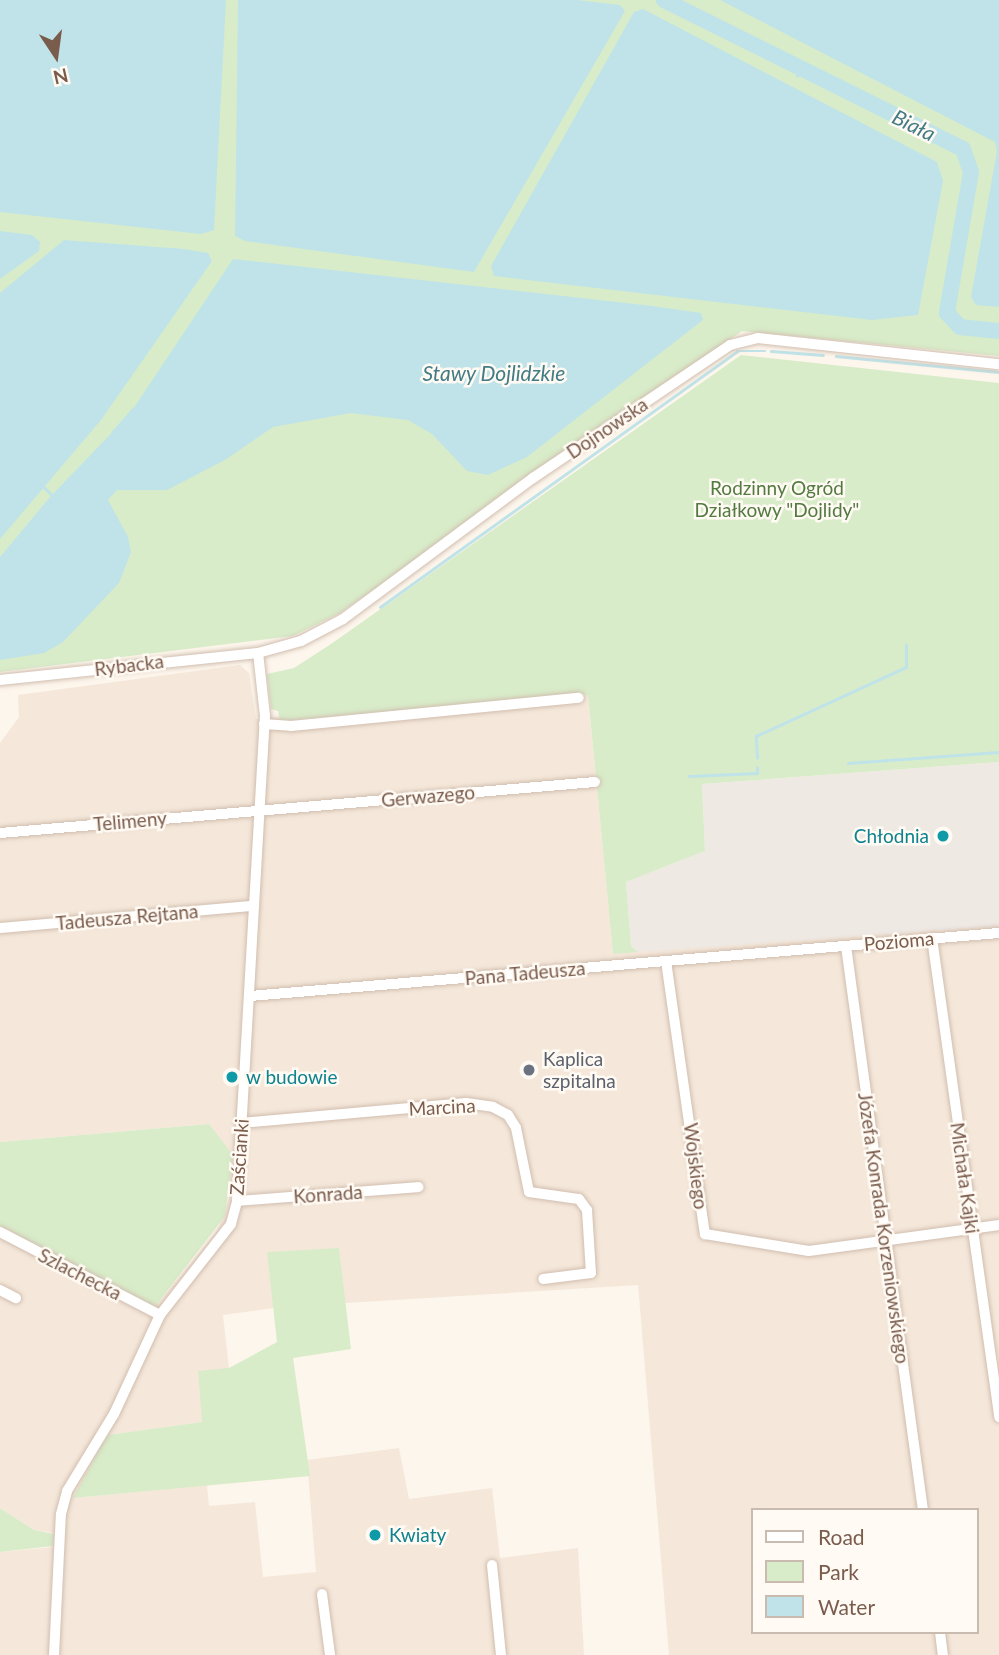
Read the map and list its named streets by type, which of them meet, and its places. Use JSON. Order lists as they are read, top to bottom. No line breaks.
{"streets":{"street":["Dojnowska","Rybacka","Gerwazego","Telimeny","Tadeusza Rejtana","Pozioma","Pana Tadeusza","Marcina","Zaścianki","Wojskiego","Michała Kajki","Konrada","Józefa Konrada Korzeniowskiego","Szlachecka"]},"crossings":[["Dojnowska","Rybacka"],["Dojnowska","Zaścianki"],["Rybacka","Zaścianki"],["Gerwazego","Telimeny"],["Gerwazego","Zaścianki"],["Telimeny","Zaścianki"],["Tadeusza Rejtana","Zaścianki"],["Pozioma","Pana Tadeusza"],["Pozioma","Michała Kajki"],["Pozioma","Józefa Konrada Korzeniowskiego"],["Pana Tadeusza","Zaścianki"],["Pana Tadeusza","Wojskiego"],["Marcina","Zaścianki"],["Zaścianki","Konrada"],["Zaścianki","Szlachecka"],["Wojskiego","Józefa Konrada Korzeniowskiego"]],"water":["Biała","Stawy Dojlidzkie"],"parks":["Rodzinny Ogród Działkowy \"Dojlidy\""],"places":["Chłodnia","Kaplica szpitalna","w budowie","Kwiaty"],"legend":["Road","Park","Water"],"north":"bottom"}
